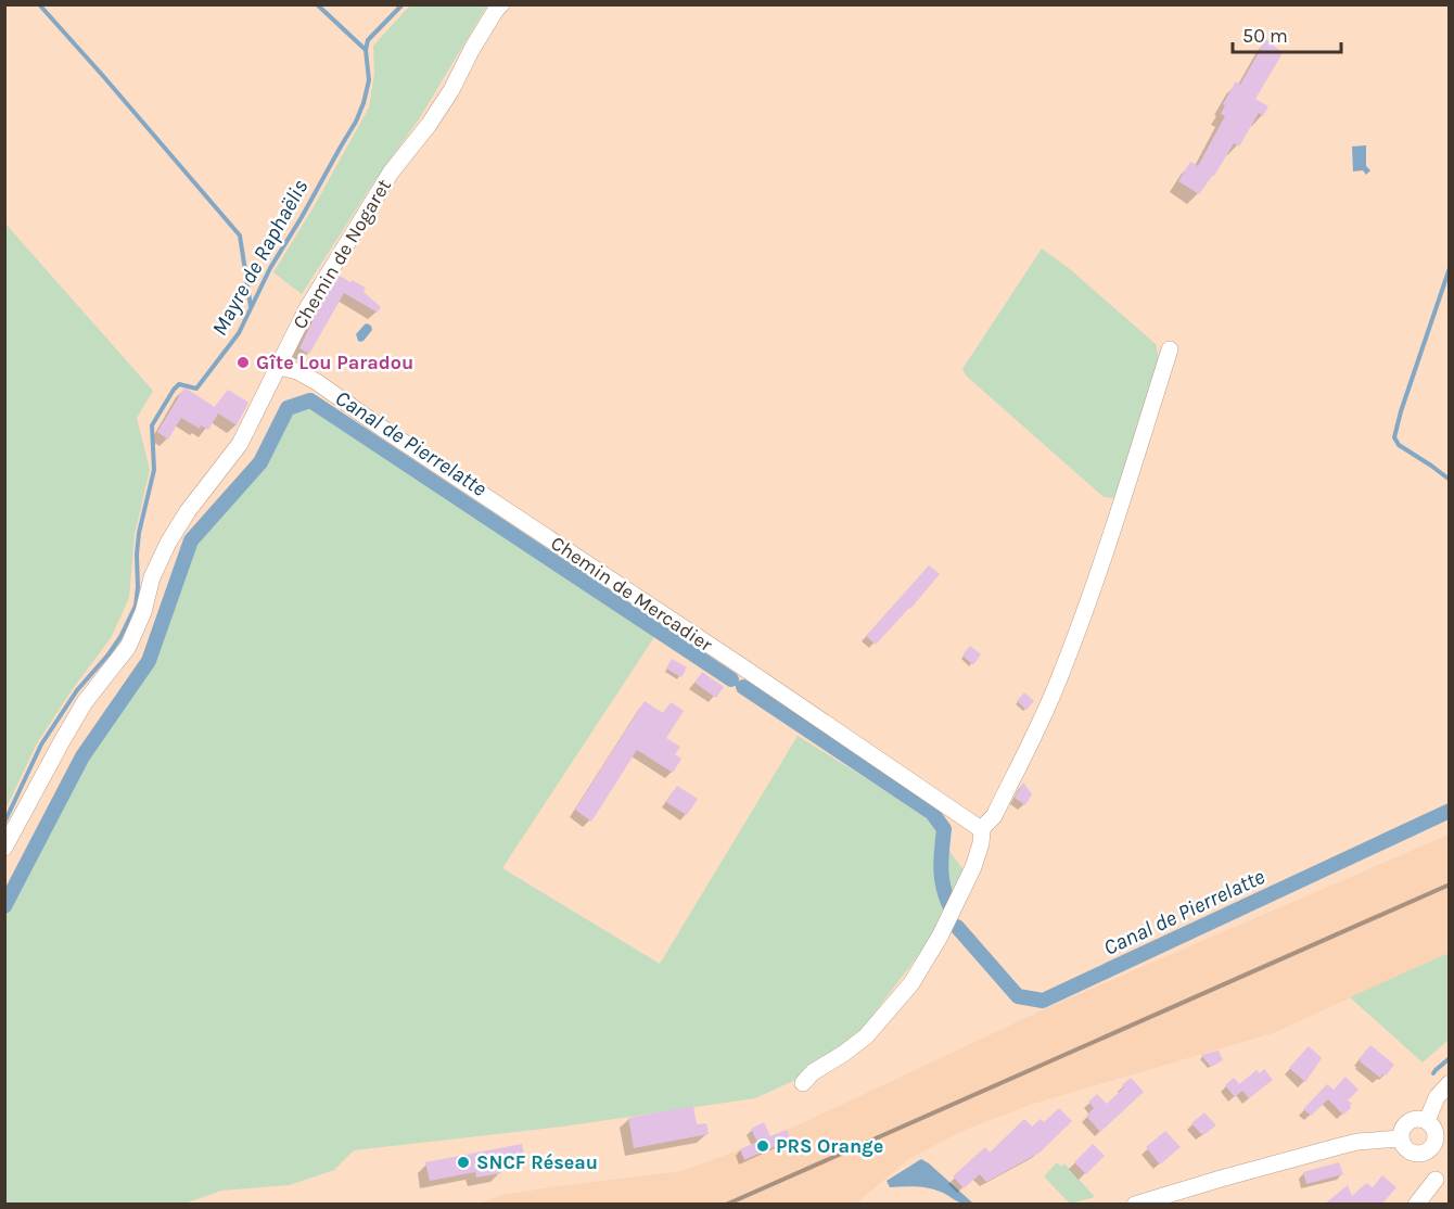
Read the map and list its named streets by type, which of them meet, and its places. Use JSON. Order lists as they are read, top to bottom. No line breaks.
{"streets":{"street":["Chemin de Nogaret","Chemin de Mercadier"]},"crossings":[["Chemin de Nogaret","Chemin de Mercadier"]],"water":["Mayre de Raphaëlis","Canal de Pierrelatte"],"places":["Gîte Lou Paradou","PRS Orange","SNCF Réseau"],"scale_bar":"50 m"}
